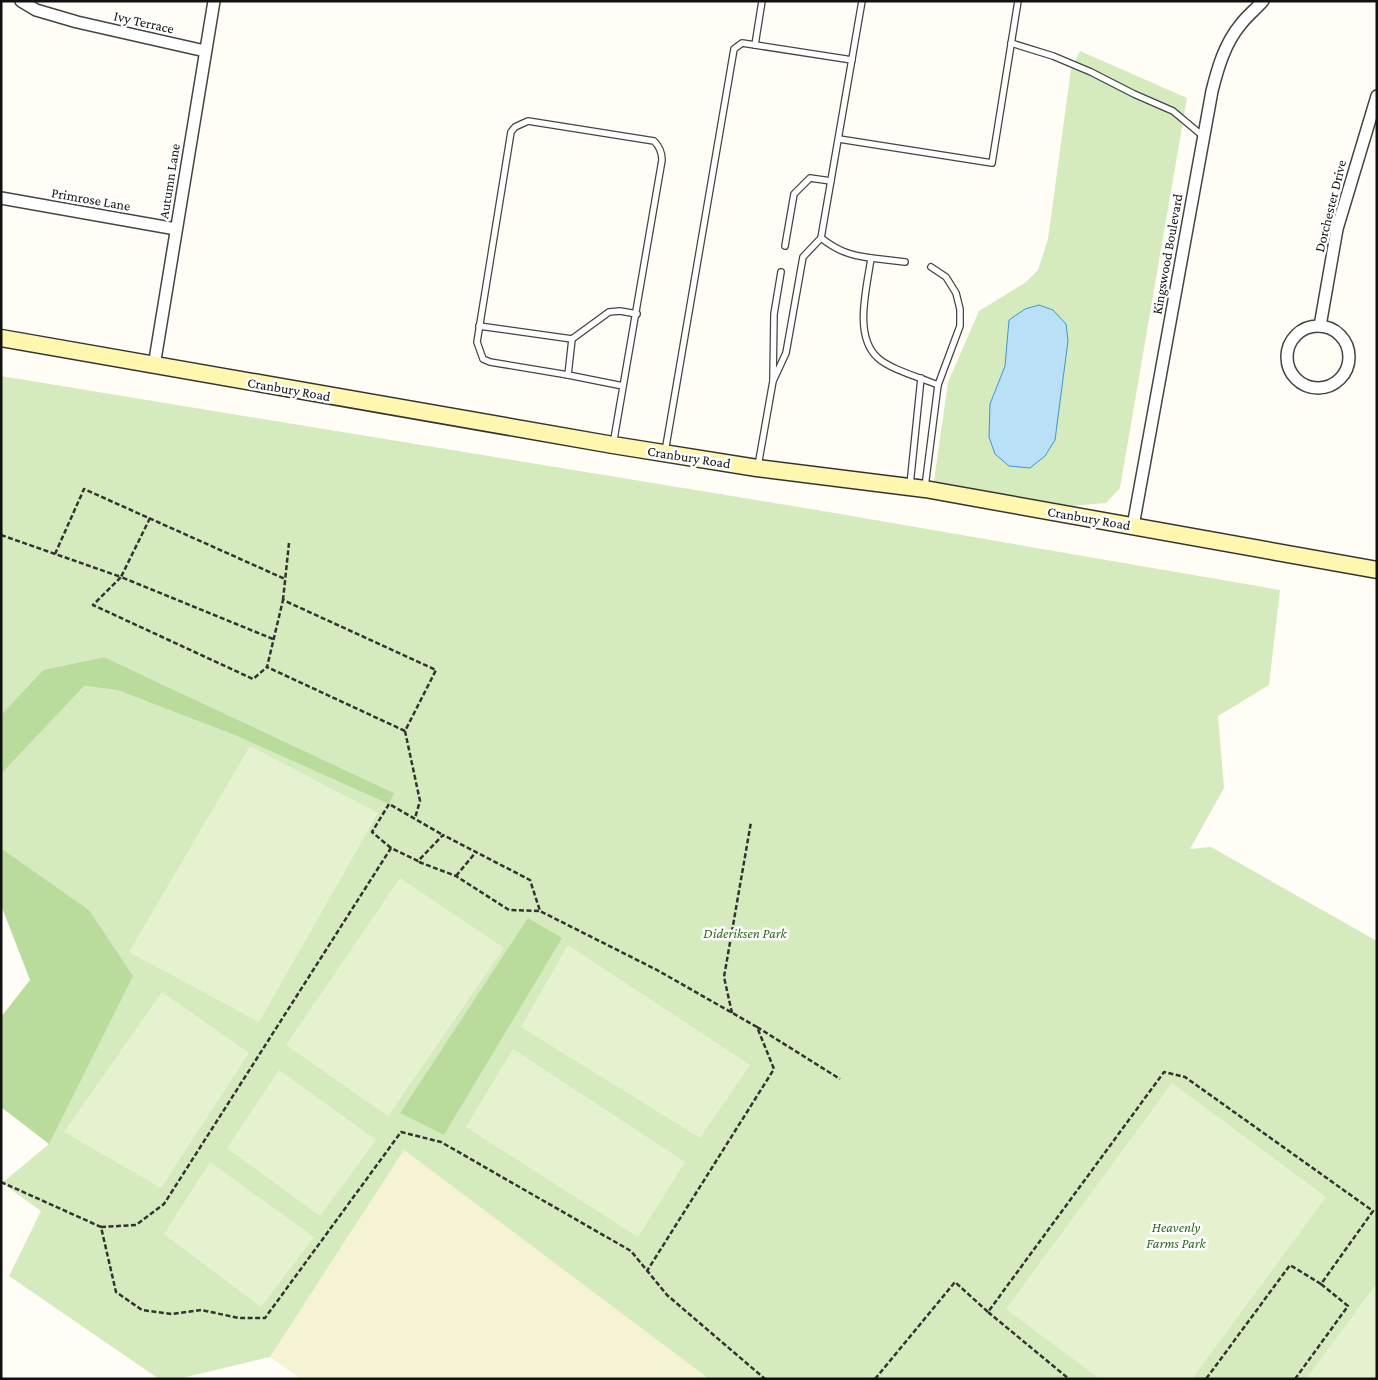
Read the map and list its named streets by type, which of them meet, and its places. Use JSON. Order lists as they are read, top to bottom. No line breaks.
{"streets":{"main road":["Cranbury Road"],"street":["Ivy Terrace","Autumn Lane","Primrose Lane","Dorchester Drive","Kingswood Boulevard"]},"crossings":[["Ivy Terrace","Autumn Lane"],["Autumn Lane","Primrose Lane"],["Autumn Lane","Cranbury Road"],["Kingswood Boulevard","Cranbury Road"]],"parks":["Dideriksen Park","Heavenly Farms Park"]}
